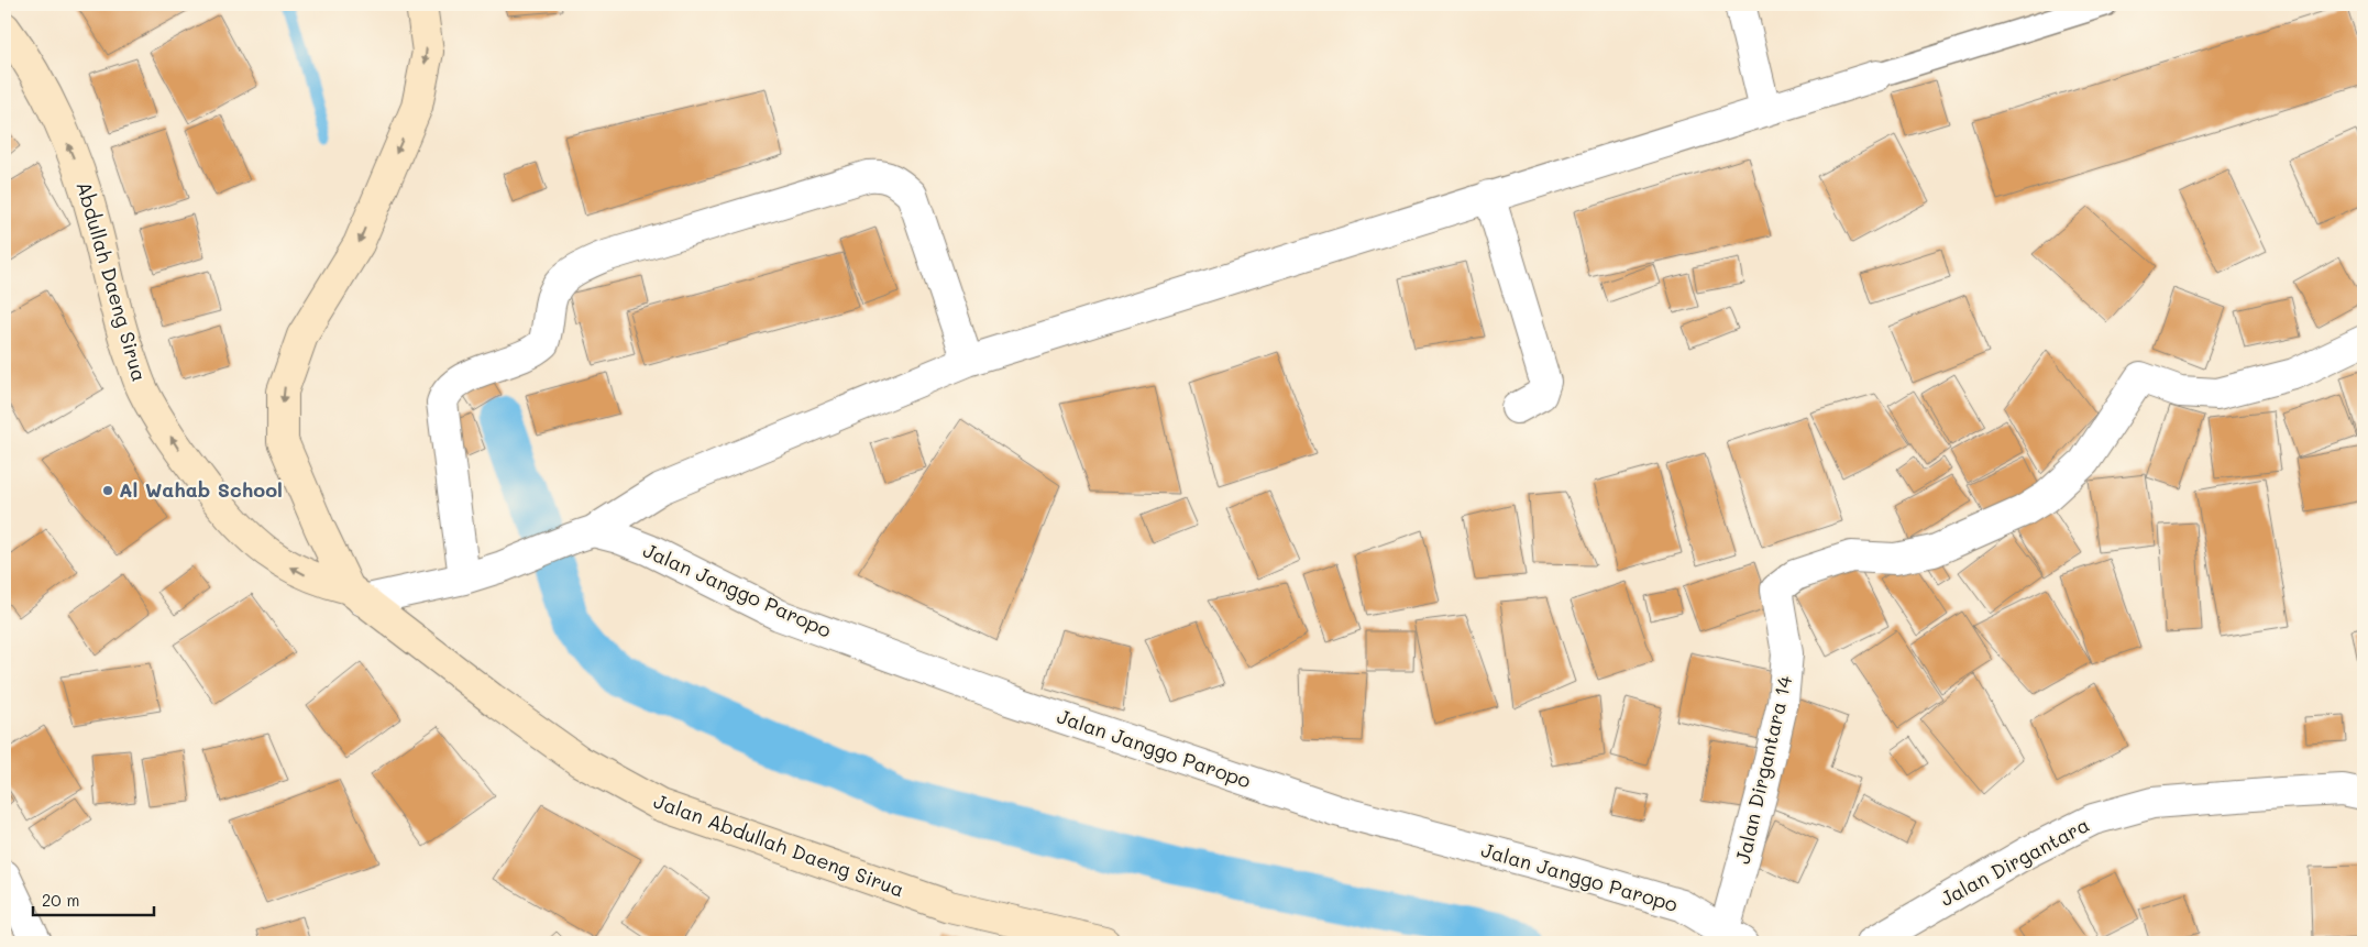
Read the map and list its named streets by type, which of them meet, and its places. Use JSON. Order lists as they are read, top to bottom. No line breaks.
{"streets":{"main road":["Abdullah Daeng Sirua","Jalan Abdullah Daeng Sirua"],"street":["Jalan Janggo Paropo","Jalan Dirgantara 14","Jalan Dirgantara"]},"crossings":[["Abdullah Daeng Sirua","Jalan Abdullah Daeng Sirua"],["Jalan Janggo Paropo","Jalan Dirgantara 14"]],"one_way":["Abdullah Daeng Sirua"],"places":["Al Wahab School"],"scale_bar":"20 m"}
